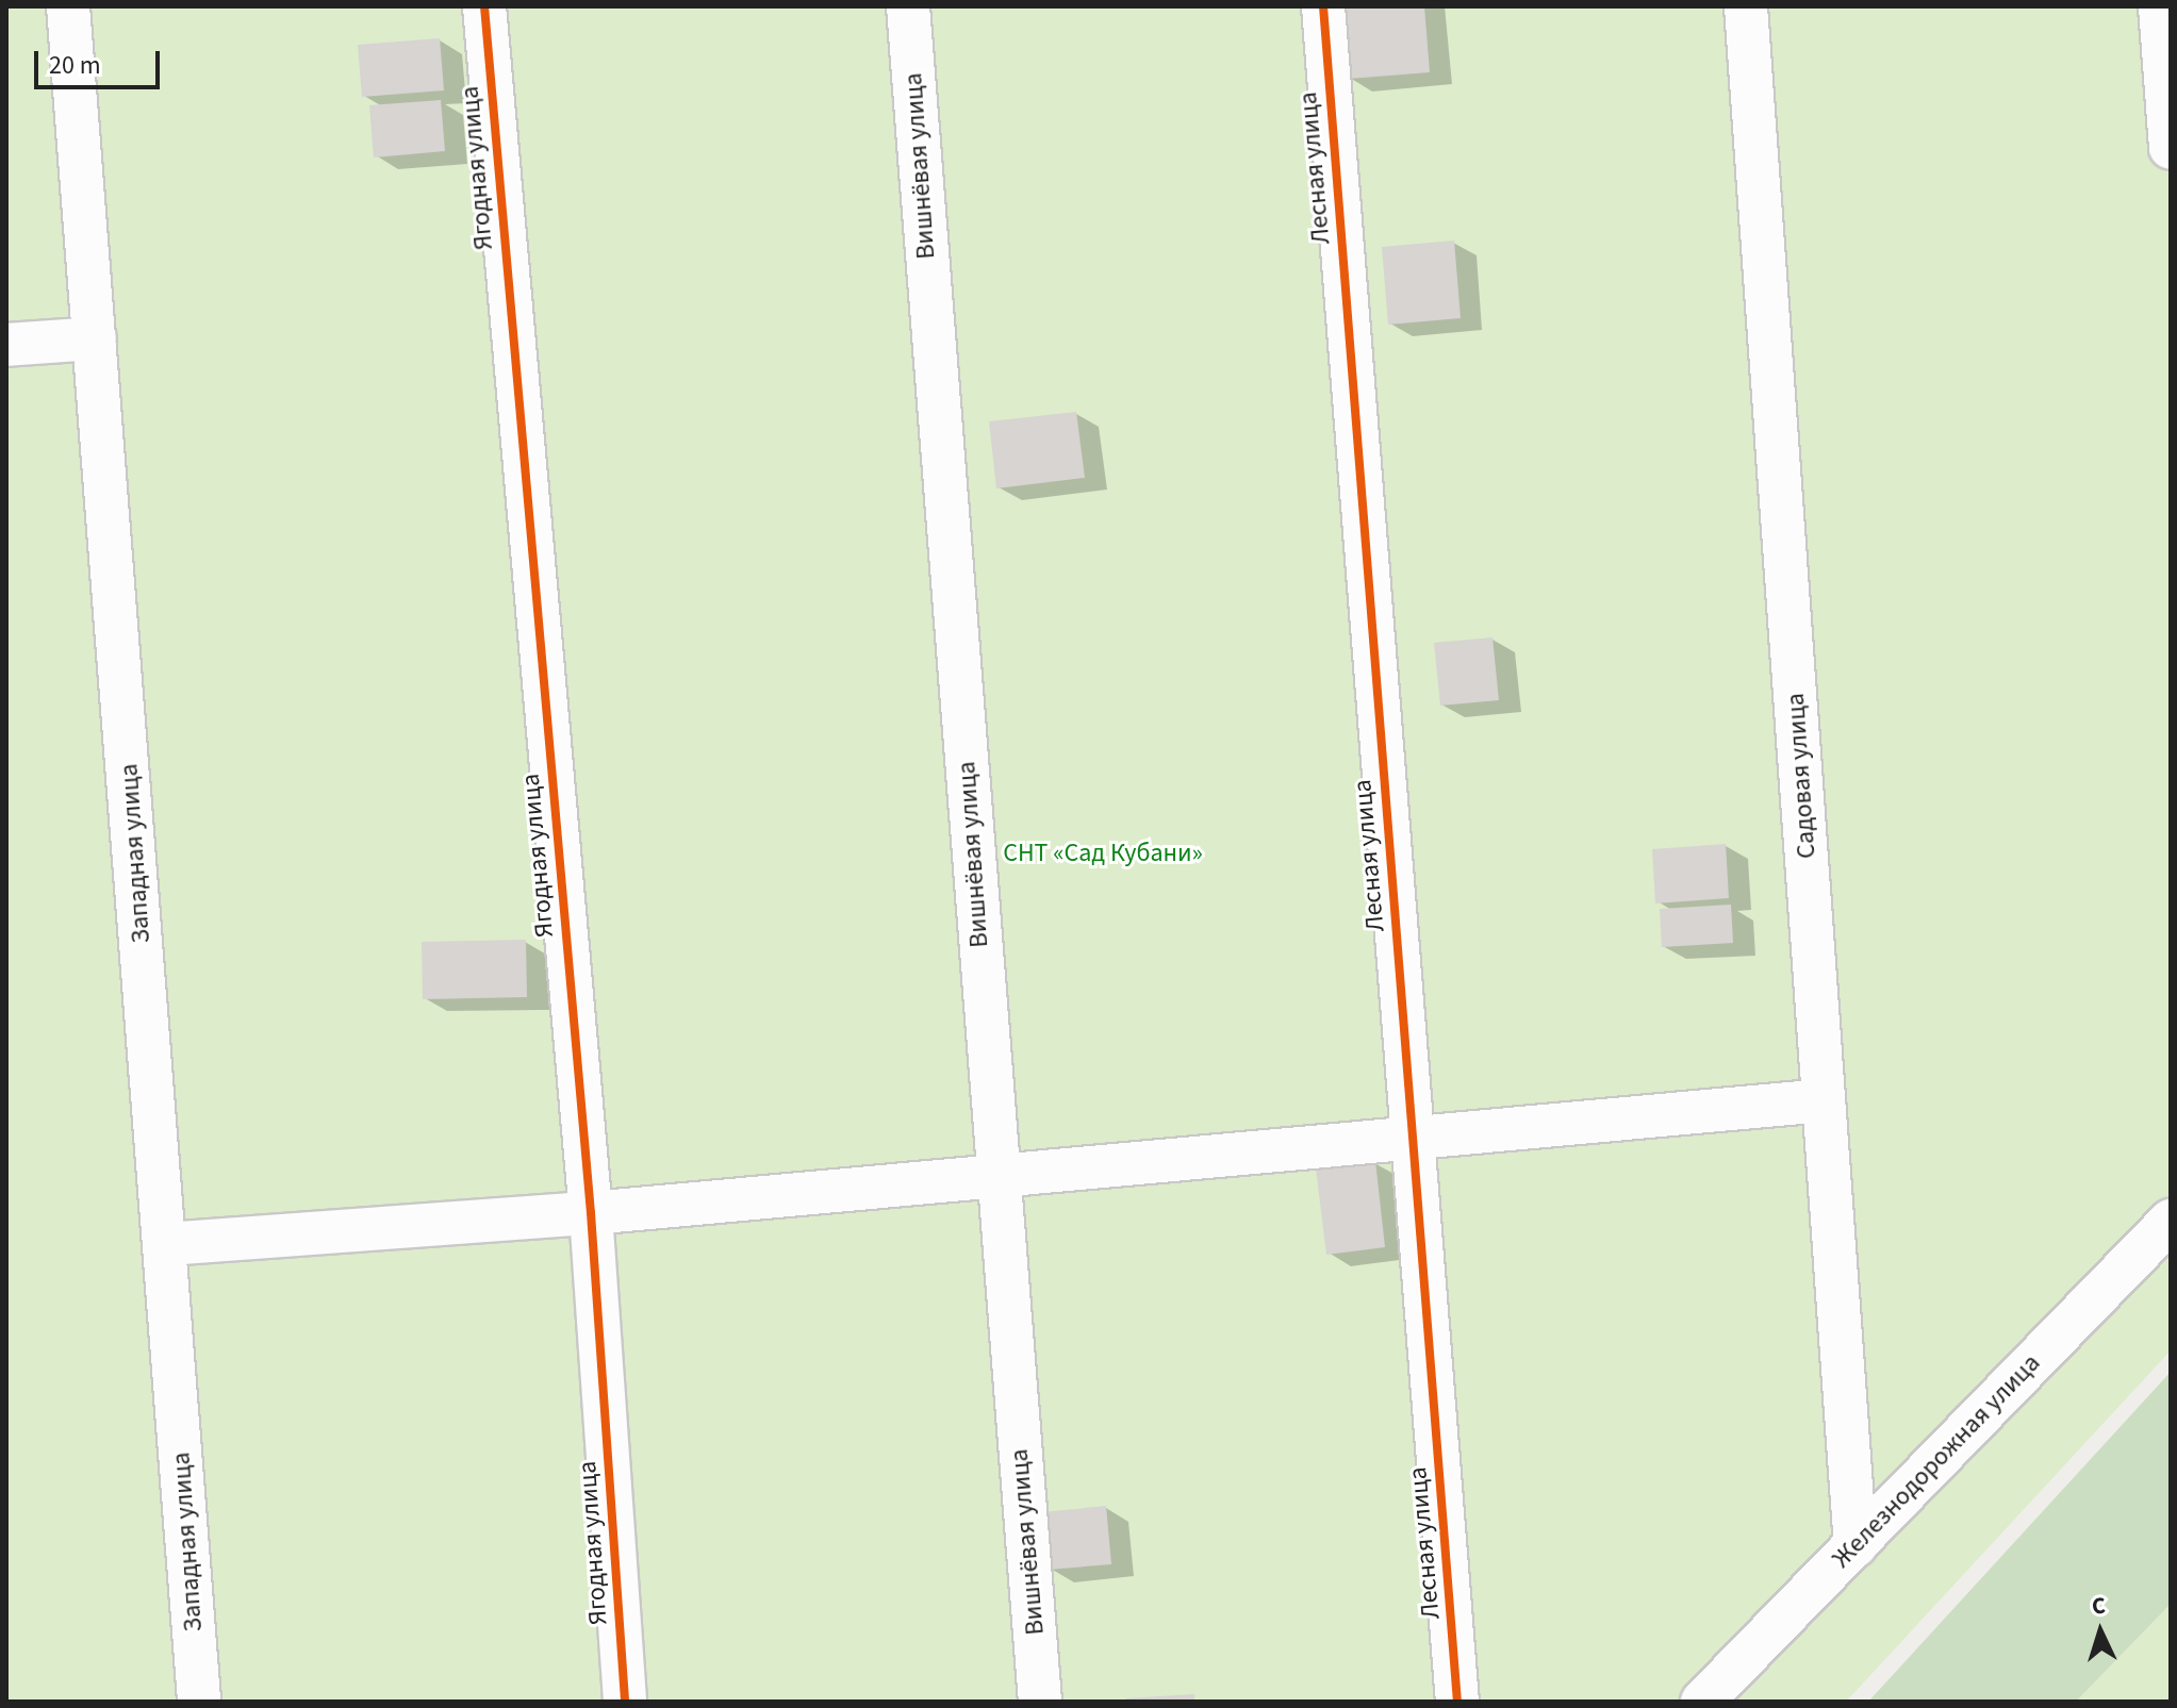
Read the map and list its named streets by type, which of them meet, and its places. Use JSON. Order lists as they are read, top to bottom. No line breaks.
{"streets":{"street":["Вишнёвая улица","Ягодная улица","Лесная улица","Садовая улица","Западная улица","Железнодорожная улица"]},"crossings":[["Садовая улица","Железнодорожная улица"]],"parks":["СНТ «Сад Кубани»"],"scale_bar":"20 m","north":"top"}
